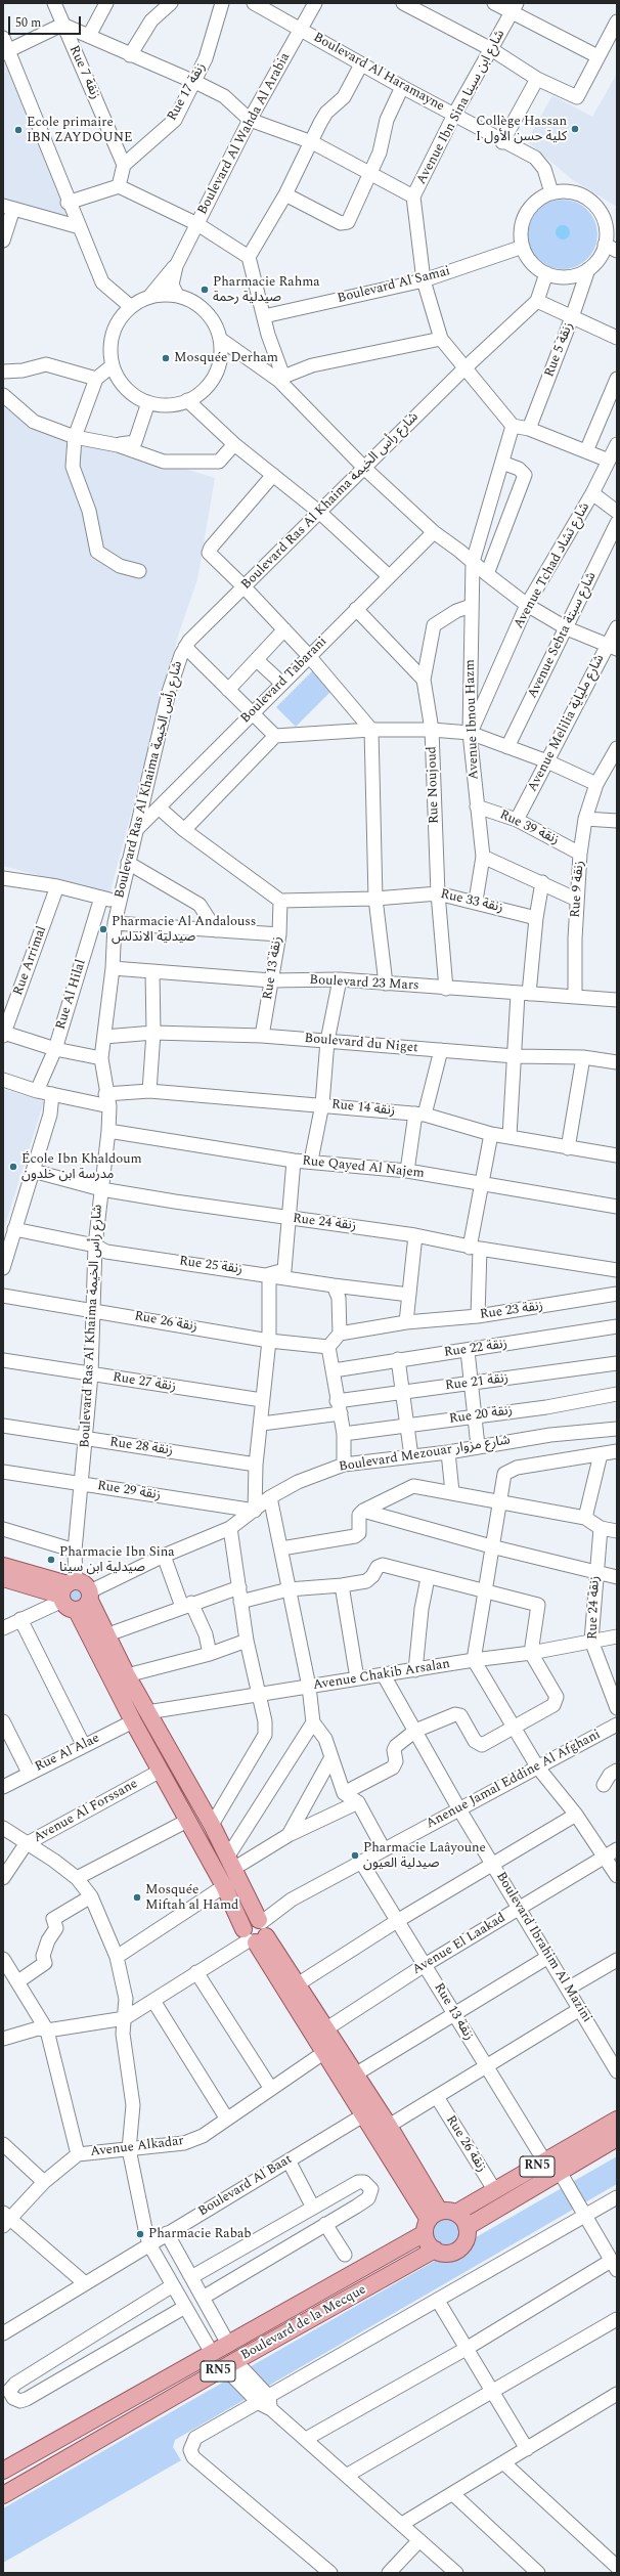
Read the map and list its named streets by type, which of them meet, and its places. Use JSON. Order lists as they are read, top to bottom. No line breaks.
{"streets":{"main road":["RN5","Boulevard de la Mecque"],"street":["Rue 7 زنقة","Boulevard Al Haramayne","Rue 17 زنقة","Avenue Ibn Sina شارع ابن سينا","Boulevard Al Wahda Al Arabia","Boulevard Al Samai","Rue 5 زنقة","Boulevard Ras Al Khaima شارع رأس الخيمة","Avenue Tchad شارع تشاد","Avenue Sebta شارع سبتة","Boulevard Tabarani","Avenue Ibnou Hazm","Avenue Melilia شارع ملياية","Rue Noujoud","Rue 39 زنقة","Rue 9 زنقة","Rue 33 زنقة","Rue Arrimal","Rue 13 زنقة","Boulevard 23 Mars","Rue Al Hilal","Boulevard du Niget","Rue 14 زنقة","Rue Qayed Al Najem","Rue 24 زنقة","Rue 25 زنقة","Rue 23 زنقة","Rue 26 زنقة","Rue 22 زنقة","Rue 27 زنقة","Rue 21 زنقة","Rue 20 زنقة","Rue 28 زنقة","Boulevard Mezouar شارع مزوار","Rue 29 زنقة","Avenue Chakib Arsalan","Rue Al Alae","Anenue Jamal Eddine Al Afghani","Avenue Al Forssane","Avenue El Laakad","Boulevard Ibrahim Al Mazini","Avenue Alkadar","Boulevard Al Baat"]},"crossings":[["Rue 7 زنقة","Rue 17 زنقة"],["Boulevard Al Haramayne","Avenue Ibn Sina شارع ابن سينا"],["Boulevard Al Haramayne","Boulevard Al Wahda Al Arabia"],["Boulevard Al Haramayne","Boulevard Al Samai"],["Boulevard Al Haramayne","Rue 5 زنقة"],["Boulevard Al Haramayne","Boulevard Ras Al Khaima شارع رأس الخيمة"],["Avenue Ibn Sina شارع ابن سينا","Boulevard Al Samai"],["Avenue Ibn Sina شارع ابن سينا","Boulevard Ras Al Khaima شارع رأس الخيمة"],["Avenue Ibn Sina شارع ابن سينا","Avenue Ibnou Hazm"],["Boulevard Al Samai","Rue 5 زنقة"],["Boulevard Al Samai","Boulevard Ras Al Khaima شارع رأس الخيمة"],["Rue 5 زنقة","Boulevard Ras Al Khaima شارع رأس الخيمة"],["Boulevard Ras Al Khaima شارع رأس الخيمة","Boulevard Tabarani"],["Boulevard Ras Al Khaima شارع رأس الخيمة","Boulevard 23 Mars"],["Boulevard Ras Al Khaima شارع رأس الخيمة","Boulevard du Niget"],["Boulevard Ras Al Khaima شارع رأس الخيمة","Rue 14 زنقة"],["Boulevard Ras Al Khaima شارع رأس الخيمة","Rue Qayed Al Najem"],["Boulevard Ras Al Khaima شارع رأس الخيمة","Rue 24 زنقة"],["Boulevard Ras Al Khaima شارع رأس الخيمة","Rue 25 زنقة"],["Boulevard Ras Al Khaima شارع رأس الخيمة","Rue 26 زنقة"],["Boulevard Ras Al Khaima شارع رأس الخيمة","Rue 27 زنقة"],["Boulevard Ras Al Khaima شارع رأس الخيمة","Rue 28 زنقة"],["Boulevard Ras Al Khaima شارع رأس الخيمة","Rue 29 زنقة"],["Avenue Tchad شارع تشاد","Avenue Ibnou Hazm"],["Avenue Ibnou Hazm","Rue Noujoud"],["Avenue Ibnou Hazm","Rue 39 زنقة"],["Avenue Ibnou Hazm","Rue 33 زنقة"],["Avenue Melilia شارع ملياية","Rue 39 زنقة"],["Rue Noujoud","Rue 33 زنقة"],["Rue Noujoud","Boulevard 23 Mars"],["Rue 39 زنقة","Rue 9 زنقة"],["Rue 9 زنقة","Boulevard 23 Mars"],["Rue 33 زنقة","Rue 13 زنقة"],["Rue 13 زنقة","Boulevard 23 Mars"],["Rue 13 زنقة","Boulevard du Niget"],["Rue 13 زنقة","Anenue Jamal Eddine Al Afghani"],["Rue 13 زنقة","Avenue El Laakad"],["Rue 13 زنقة","Boulevard de la Mecque"],["Rue Al Hilal","Rue 14 زنقة"],["Rue 24 زنقة","Avenue Chakib Arsalan"],["Rue 26 زنقة","Boulevard de la Mecque"],["Boulevard Mezouar شارع مزوار","Rue 29 زنقة"],["Avenue Chakib Arsalan","Boulevard Ibrahim Al Mazini"],["Anenue Jamal Eddine Al Afghani","Boulevard Ibrahim Al Mazini"],["Avenue El Laakad","Boulevard Ibrahim Al Mazini"],["RN5","Boulevard de la Mecque"]],"places":["Collège Hassan I كلية حسن الأول","Ecole primaire IBN ZAYDOUNE","Pharmacie Rahma صيدلية رحمة","Mosquée Derham","Pharmacie Al Andalouss صيدلية الاندلس","École Ibn Khaldoum مدرسة ابن خلدون","Pharmacie Ibn Sina صيدلية ابن سينا","Pharmacie Laâyoune صيدلية العيون","Mosquée Miftah al Hamd","Pharmacie Rabab"],"scale_bar":"50 m"}
